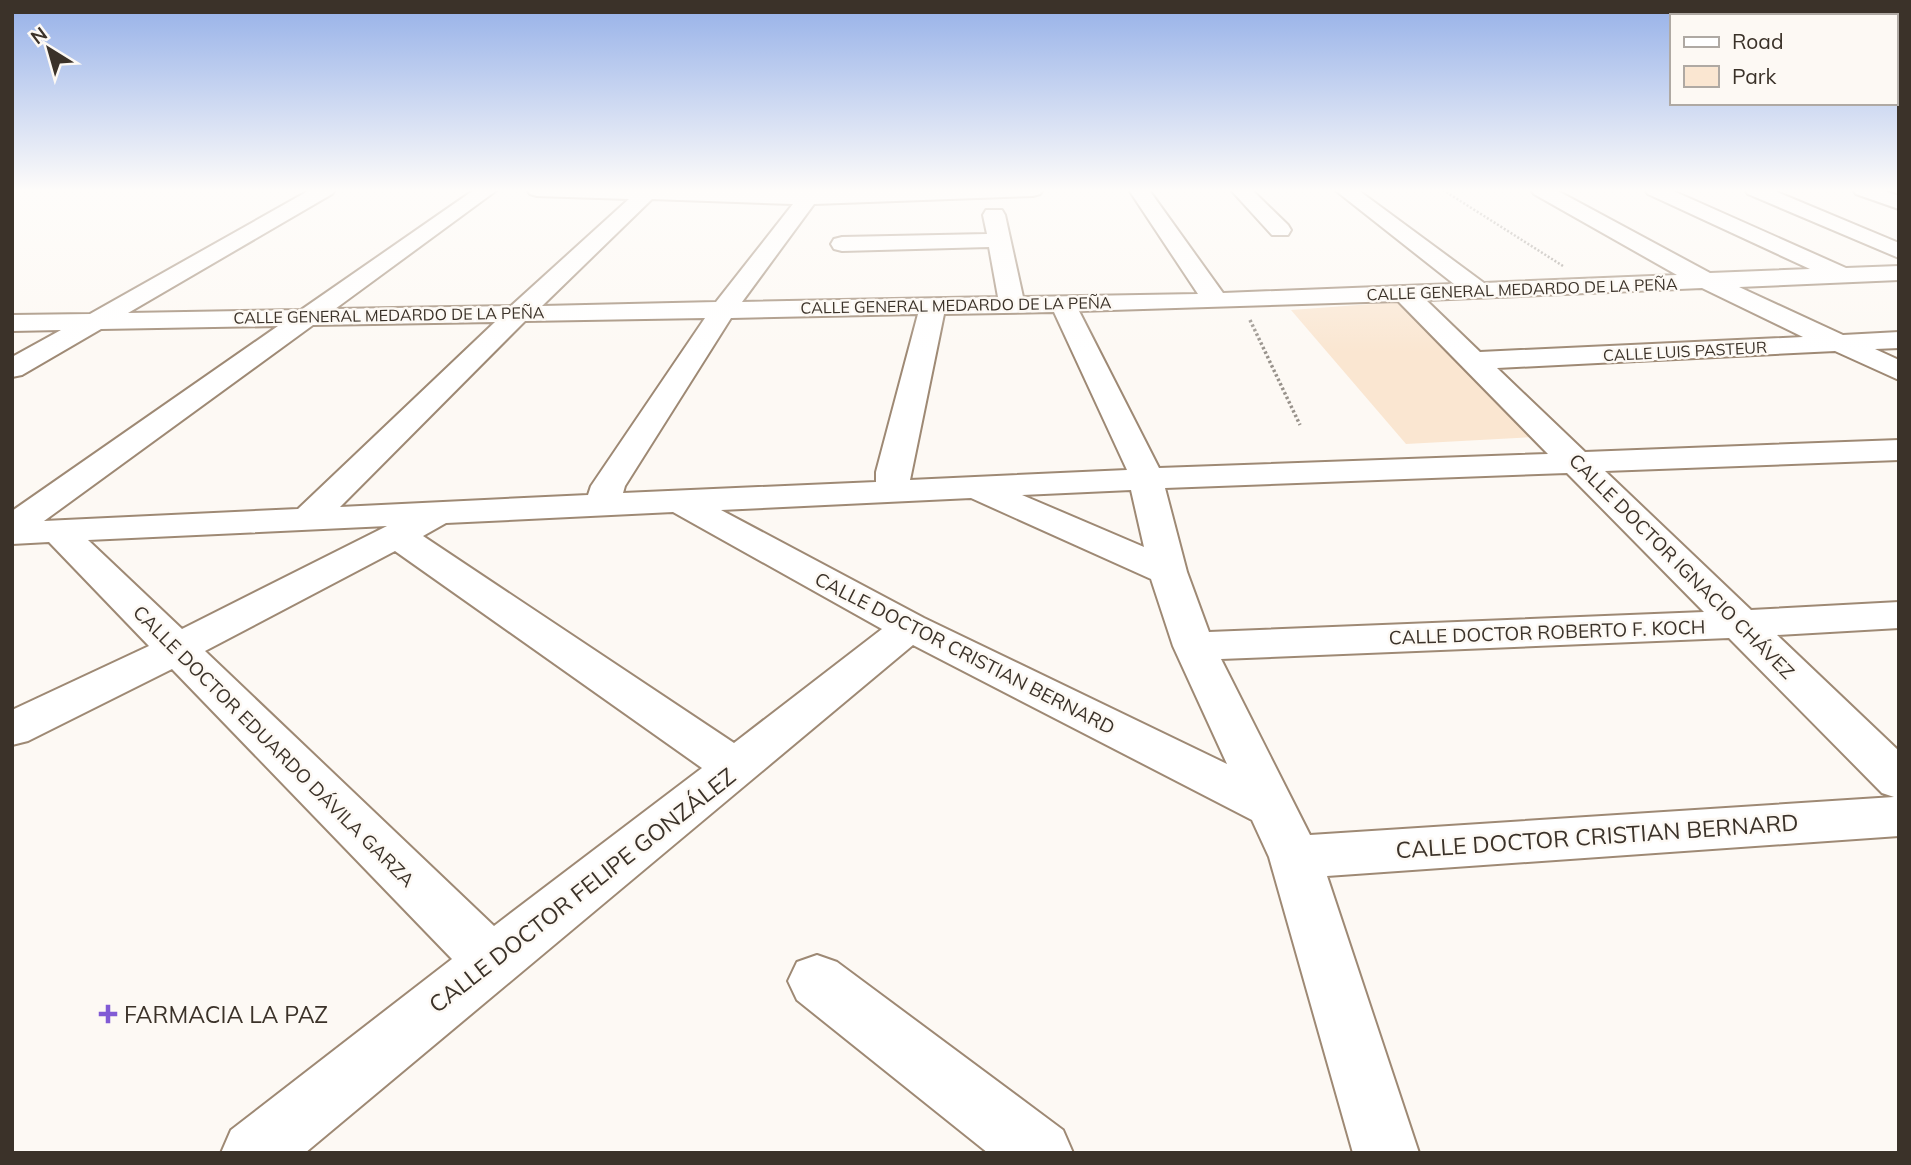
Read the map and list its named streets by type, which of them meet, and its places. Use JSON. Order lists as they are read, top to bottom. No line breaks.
{"streets":{"street":["CALLE GENERAL MEDARDO DE LA PEÑA","CALLE LUIS PASTEUR","CALLE DOCTOR IGNACIO CHÁVEZ","CALLE DOCTOR ROBERTO F. KOCH","CALLE DOCTOR CRISTIAN BERNARD","CALLE DOCTOR EDUARDO DÁVILA GARZA","CALLE DOCTOR FELIPE GONZÁLEZ"]},"crossings":[["CALLE GENERAL MEDARDO DE LA PEÑA","CALLE DOCTOR IGNACIO CHÁVEZ"],["CALLE LUIS PASTEUR","CALLE DOCTOR IGNACIO CHÁVEZ"],["CALLE DOCTOR IGNACIO CHÁVEZ","CALLE DOCTOR ROBERTO F. KOCH"],["CALLE DOCTOR CRISTIAN BERNARD","CALLE DOCTOR FELIPE GONZÁLEZ"],["CALLE DOCTOR EDUARDO DÁVILA GARZA","CALLE DOCTOR FELIPE GONZÁLEZ"]],"places":{"health":["FARMACIA LA PAZ"]},"legend":["Road","Park"],"north":"top left"}
